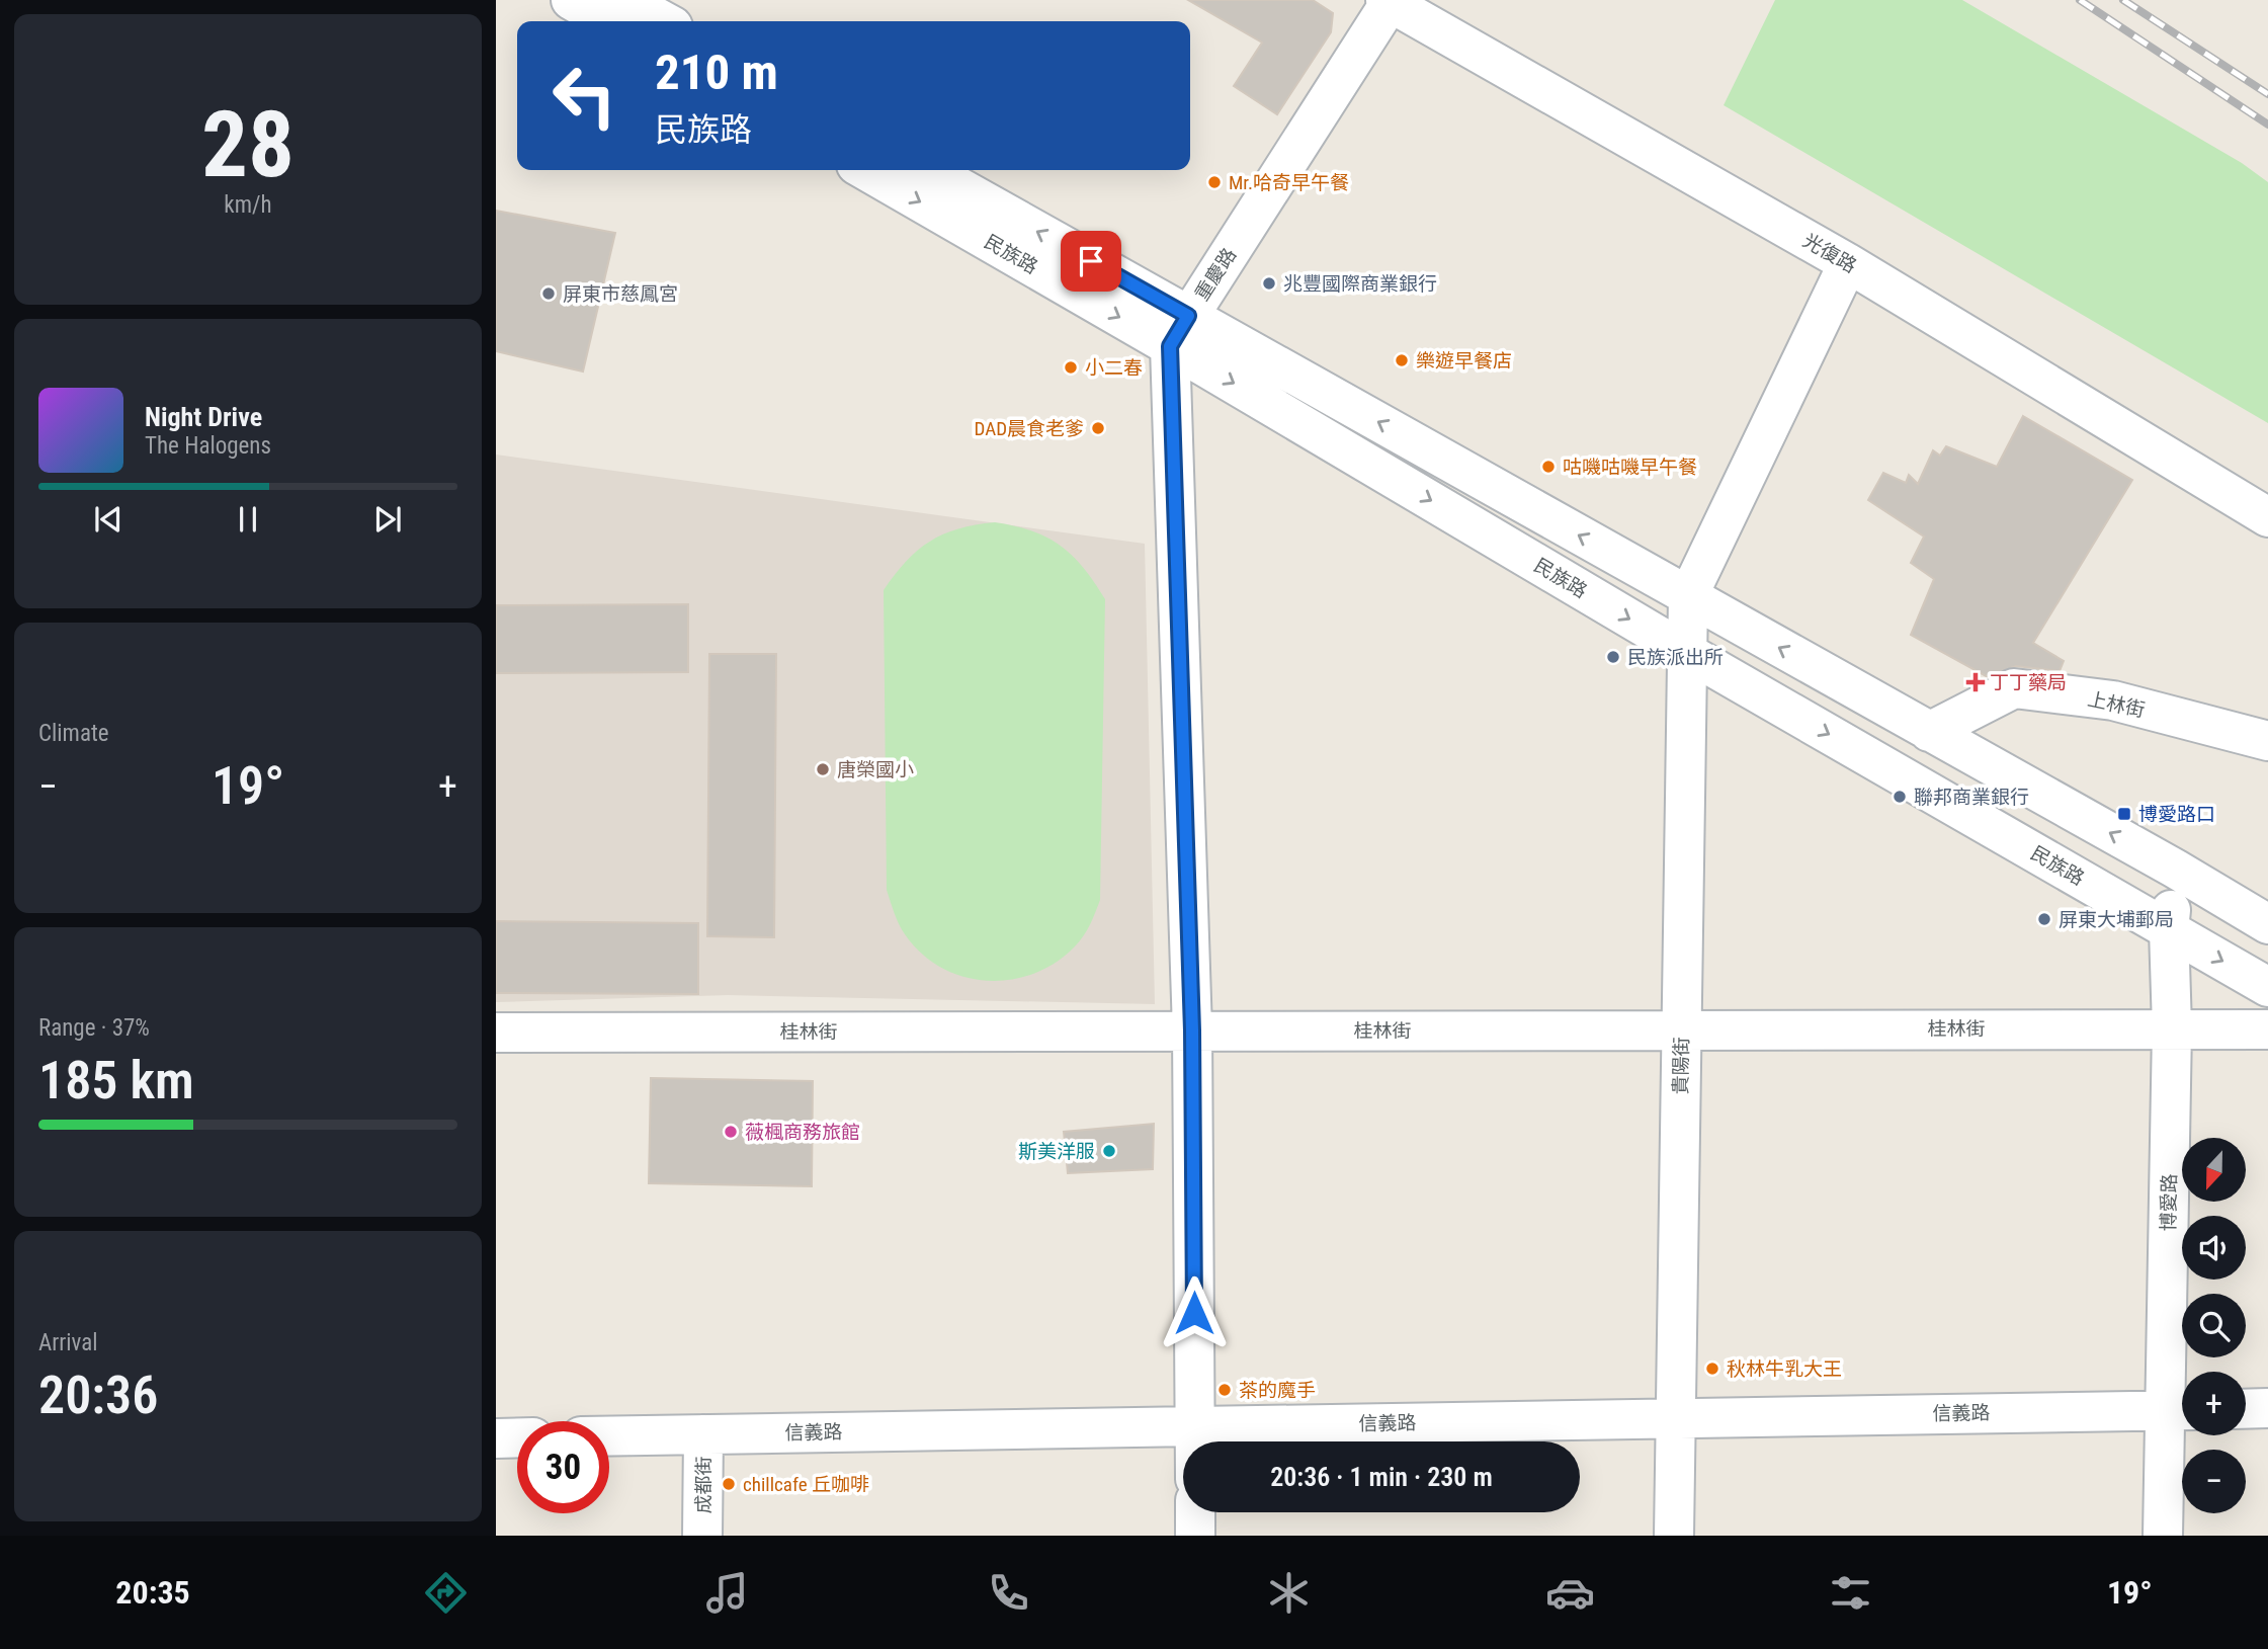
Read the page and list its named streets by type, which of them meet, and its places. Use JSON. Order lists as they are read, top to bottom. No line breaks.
{"streets":{"street":["光復路","民族路","重慶路","上林街","桂林街","貴陽街","博愛路","信義路","成都街"]},"crossings":[["光復路","重慶路"],["民族路","重慶路"],["民族路","上林街"],["民族路","貴陽街"],["民族路","博愛路"],["桂林街","貴陽街"],["桂林街","博愛路"],["貴陽街","信義路"],["博愛路","信義路"],["信義路","成都街"]],"places":{"other":["Mr.哈奇早午餐","兆豐國際商業銀行","屏東市慈鳳宮","樂遊早餐店","小二春","DAD晨食老爹","咕嘰咕嘰早午餐","民族派出所","唐榮國小","聯邦商業銀行","屏東大埔郵局","薇楓商務旅館","斯美洋服","秋林牛乳大王","茶的魔手","chillcafe 丘咖啡"],"health":["丁丁藥局"],"transit":["博愛路口"]},"north":"bottom","page":{"tile":[["28","km/h"],"Climate",["Range · 37%","185 km"],["Arrival","20:36"]],"turn":["210 m","民族路"],"song":["Night Drive","The Halogens"],"heat":["−","19°","+"],"map_buttons":["+","−"],"limit":"30","trip":"20:36 · 1 min · 230 m","tabs":["20:35","19°"]}}
